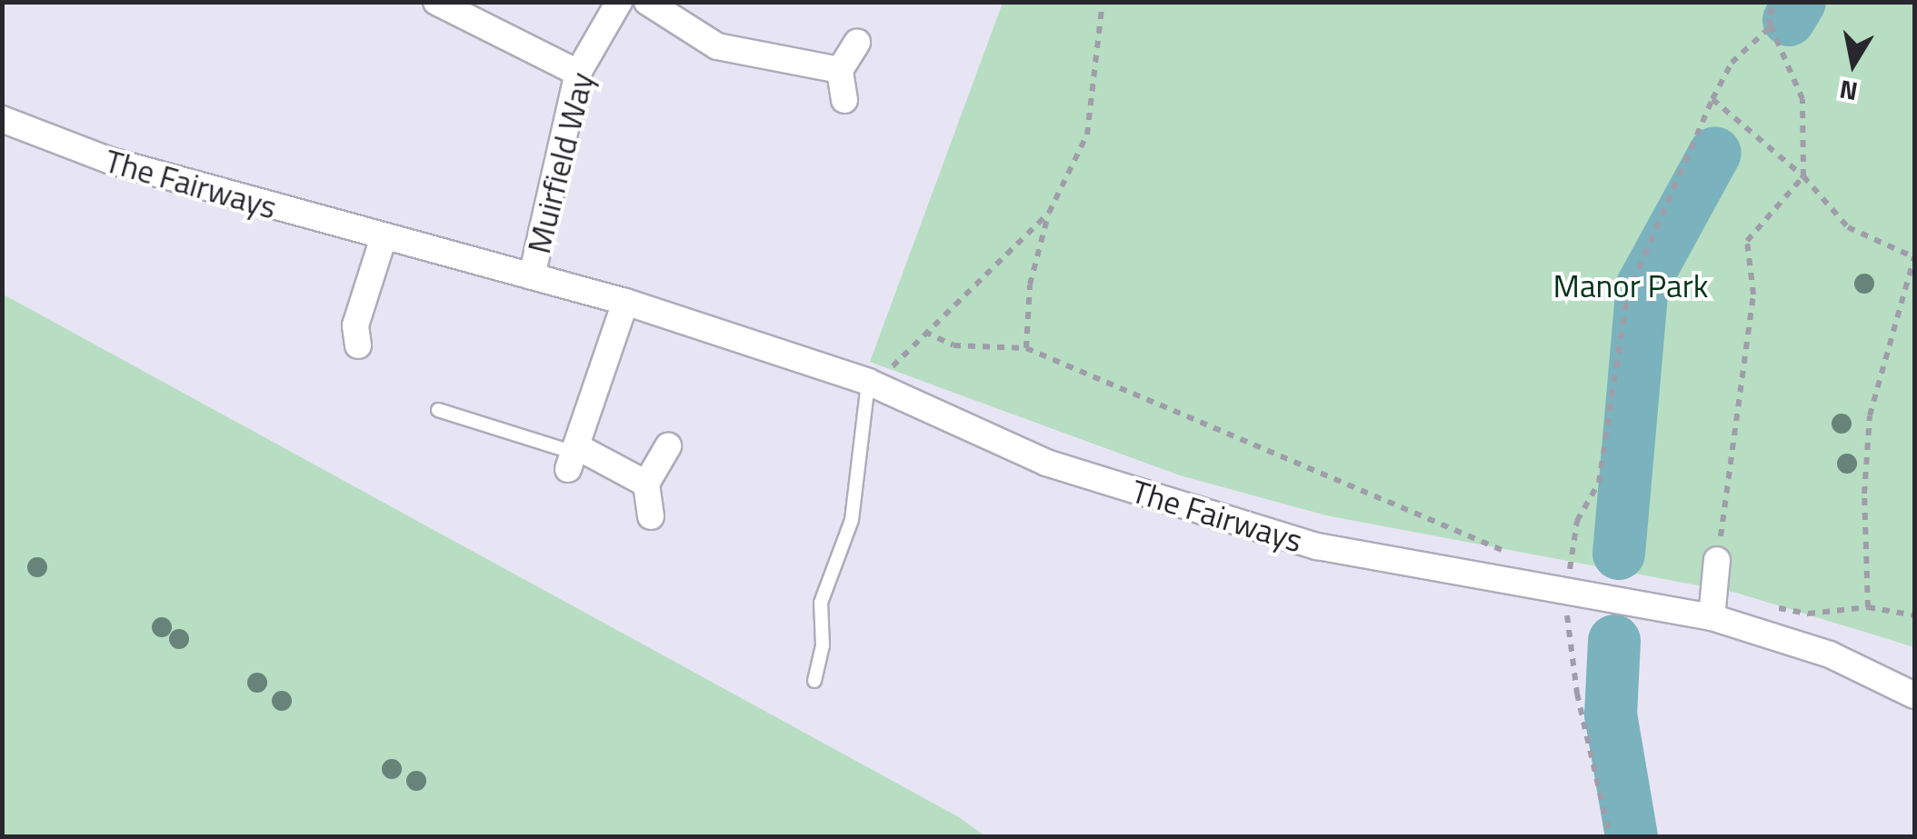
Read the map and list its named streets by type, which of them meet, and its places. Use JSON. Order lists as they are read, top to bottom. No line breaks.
{"streets":{"street":["Muirfield Way","The Fairways"]},"crossings":[["Muirfield Way","The Fairways"]],"parks":["Manor Park"],"north":"bottom"}
